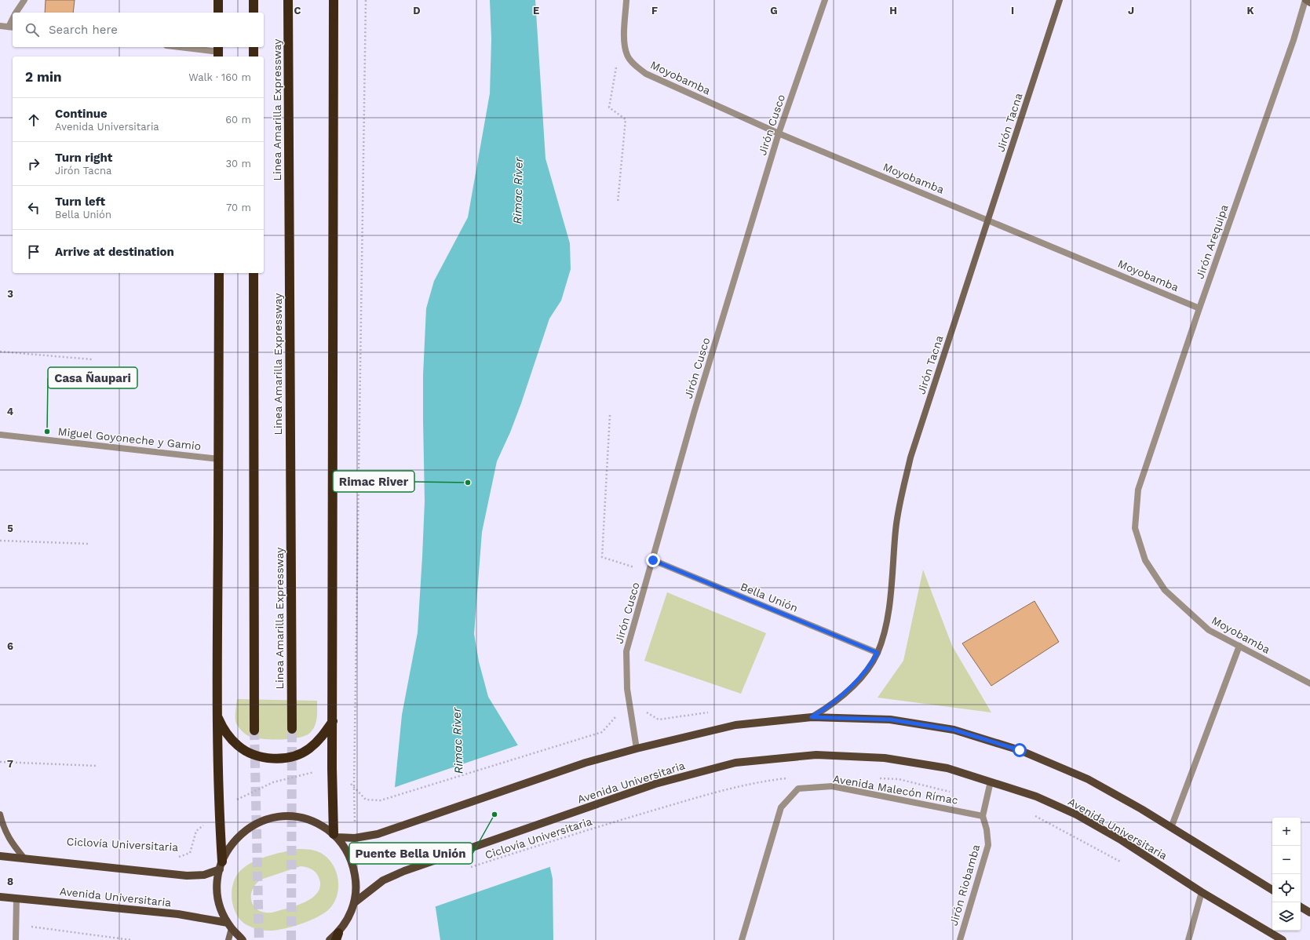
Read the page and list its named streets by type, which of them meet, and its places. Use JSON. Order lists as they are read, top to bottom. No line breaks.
{"streets":{"highway":["Linea Amarilla Expressway"],"main road":["Avenida Universitaria"],"street":["Moyobamba","Jirón Tacna","Jirón Cusco","Jirón Arequipa","Miguel Goyoneche y Gamio","Bella Unión","Avenida Malecón Rímac","Jirón Riobamba"],"path":["Ciclovía Universitaria"]},"crossings":[["Moyobamba","Jirón Tacna"],["Moyobamba","Jirón Cusco"],["Moyobamba","Jirón Arequipa"],["Jirón Tacna","Bella Unión"],["Jirón Cusco","Bella Unión"],["Avenida Universitaria","Jirón Riobamba"],["Avenida Malecón Rímac","Jirón Riobamba"]],"water":["Rimac River"],"places":["Casa Ñaupari","Rimac River","Puente Bella Unión"],"page":{"search":"Search here","heading":["2 min","Walk · 160 m"],"list":[["Continue","Avenida Universitaria","60 m"],["Turn right","Jirón Tacna","30 m"],["Turn left","Bella Unión","70 m"],"Arrive at destination"],"map_buttons":["+","−"]},"grid":{"columns":["C","D","E","F","G","H","I","J","K"],"rows":["3","4","5","6","7","8"]}}
